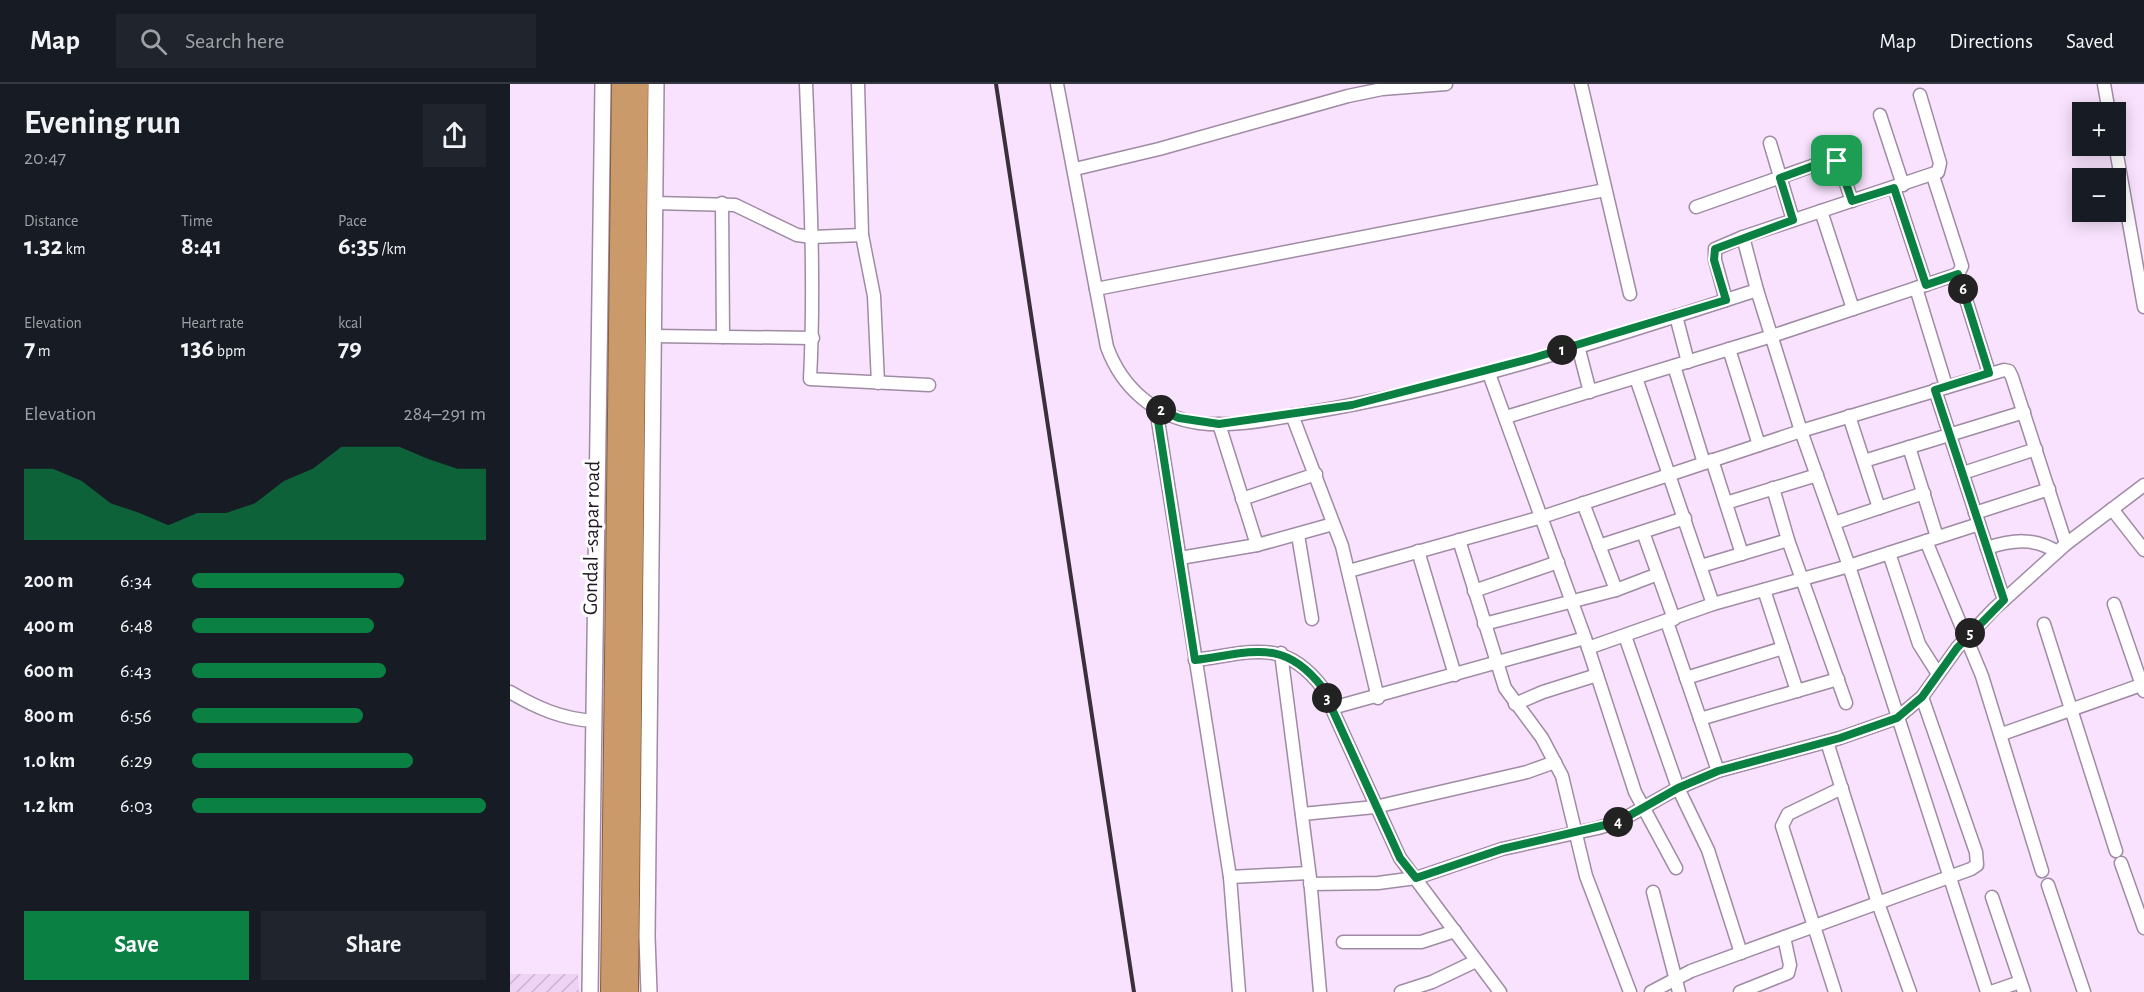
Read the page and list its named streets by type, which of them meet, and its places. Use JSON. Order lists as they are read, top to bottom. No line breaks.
{"streets":{"highway":["Gondal -sapar road"]},"page":{"header":"Map","search":"Search here","nav":["Map","Directions","Saved"],"heading":["Evening run","20:47"],"map_buttons":["+","−"],"stats":[["Distance","1.32 km"],["Time","8:41"],["Pace","6:35 /km"],["Elevation","7 m"],["Heart rate","136 bpm"],["kcal","79"]],"pins":["6","1","2","5","3","4"],"chart":["Elevation","284–291 m"],"list":[{"name":"200 m","note":"6:34"},{"name":"400 m","note":"6:48"},{"name":"600 m","note":"6:43"},{"name":"800 m","note":"6:56"},{"name":"1.0 km","note":"6:29"},{"name":"1.2 km","note":"6:03"}],"buttons":["Save","Share"]}}
